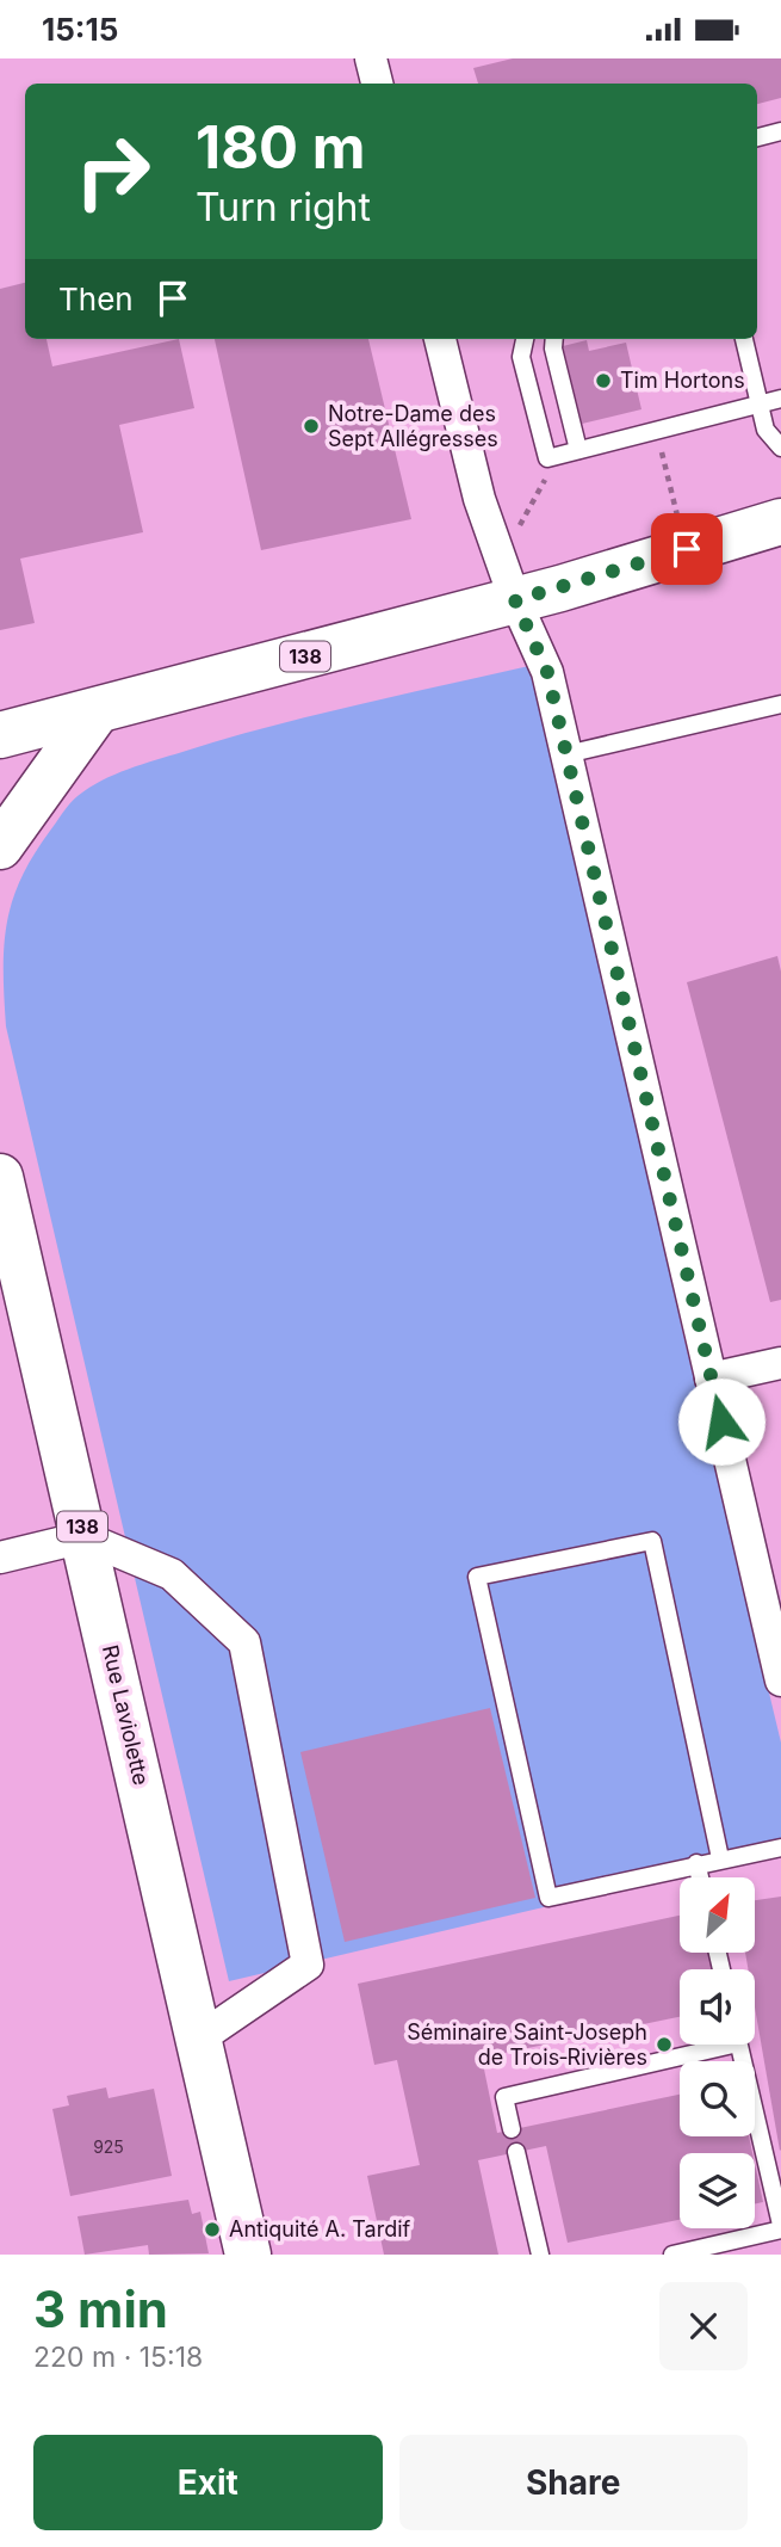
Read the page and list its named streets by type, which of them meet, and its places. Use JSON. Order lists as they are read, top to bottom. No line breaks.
{"streets":{"main road":["138","Rue Laviolette"]},"places":["Tim Hortons","Notre-Dame des Sept Allégresses","Séminaire Saint-Joseph de Trois‑Rivières","Antiquité A. Tardif"],"house_numbers":["925"],"north":"top right","page":{"status":"15:15","turn":["180 m","Turn right"],"then":"Then","heading":["3 min","220 m · 15:18"],"buttons":["Exit","Share"]}}
